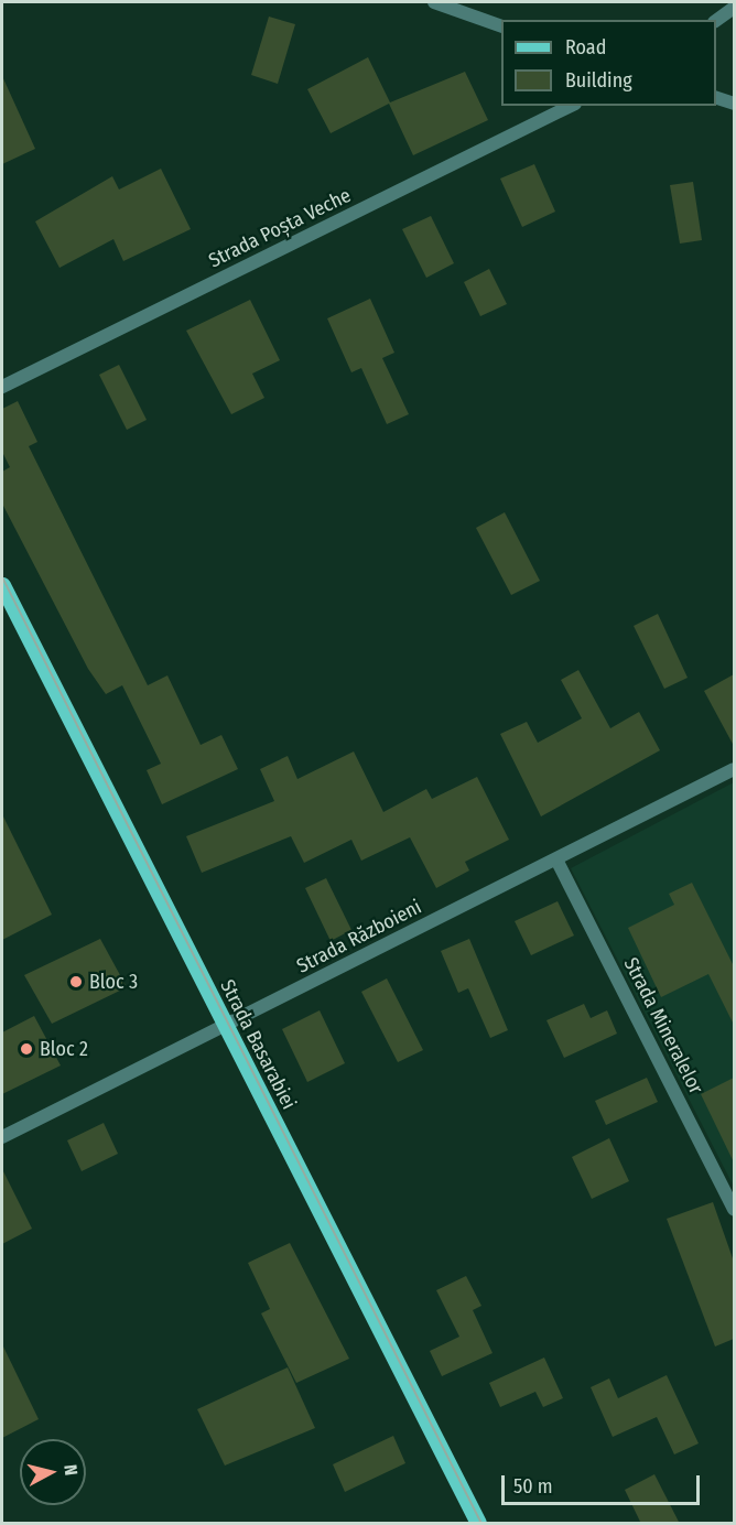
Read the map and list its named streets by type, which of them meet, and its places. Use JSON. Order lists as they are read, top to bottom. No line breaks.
{"streets":{"main road":["Strada Basarabiei"],"street":["Strada Poșta Veche","Strada Războieni","Strada Mineralelor"]},"crossings":[["Strada Războieni","Strada Mineralelor"],["Strada Războieni","Strada Basarabiei"]],"places":["Bloc 3","Bloc 2"],"legend":["Road","Building"],"scale_bar":"50 m","north":"right"}
